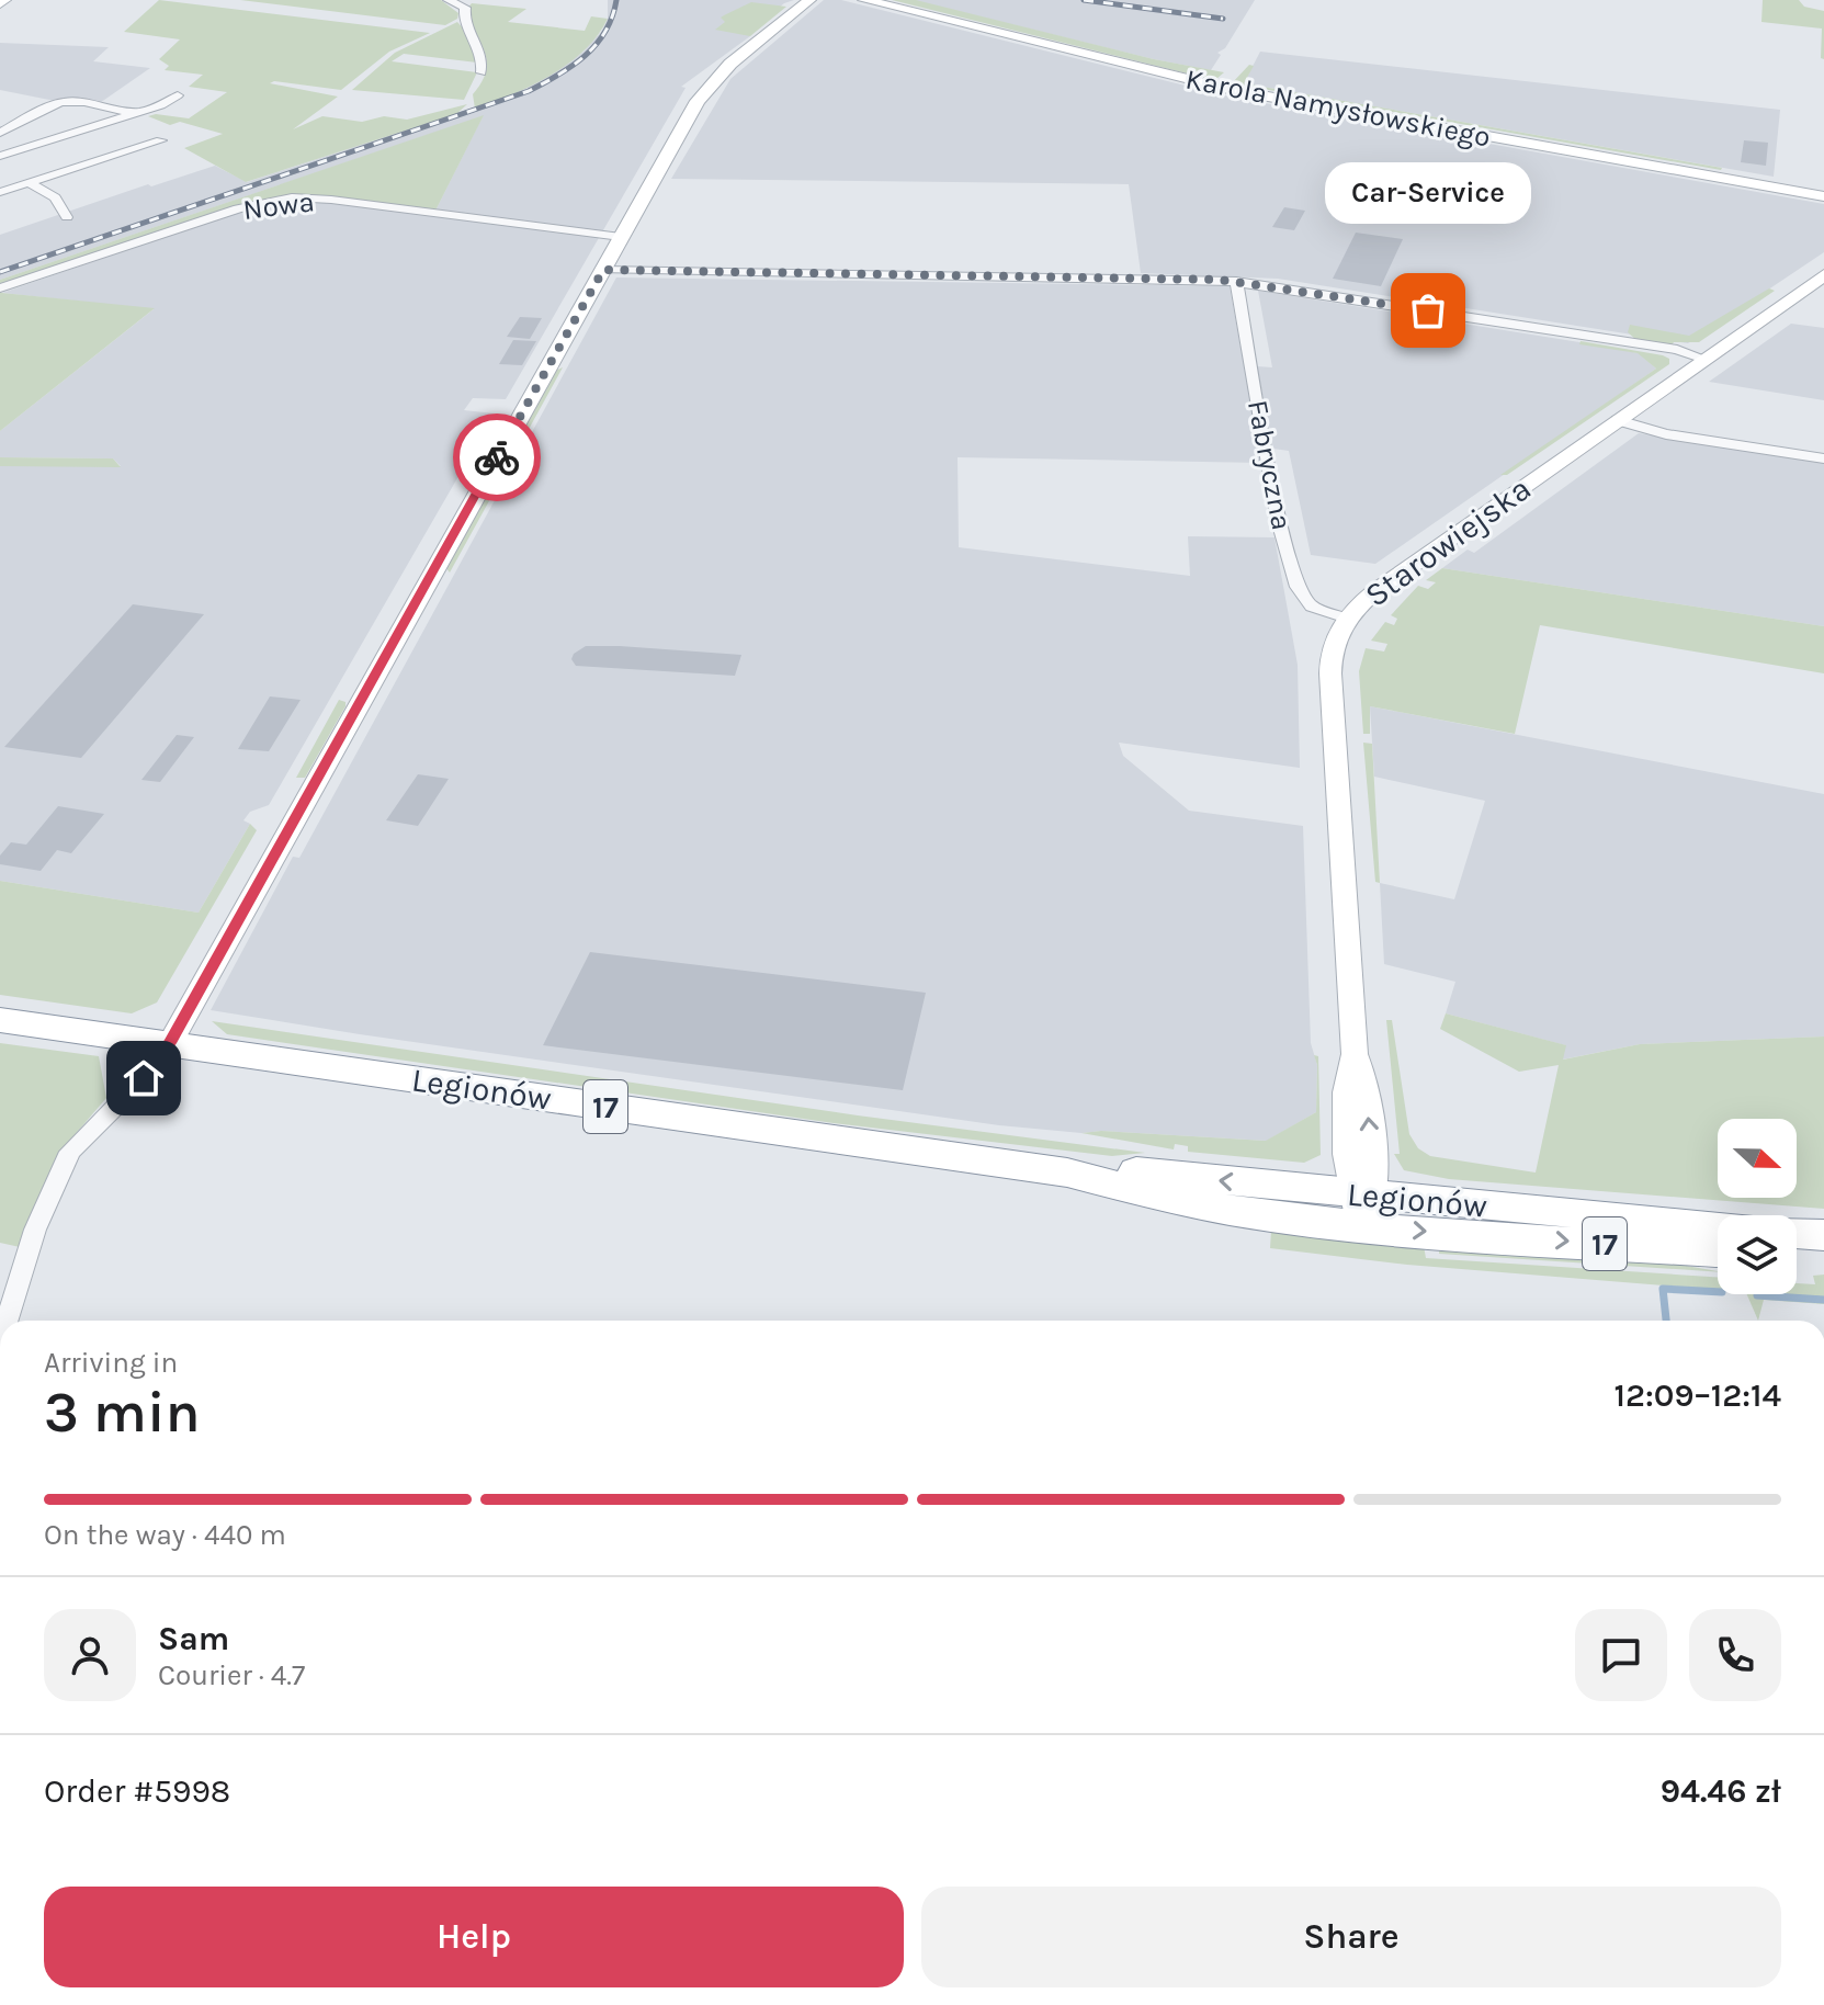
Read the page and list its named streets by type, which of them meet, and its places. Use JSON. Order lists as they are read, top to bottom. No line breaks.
{"streets":{"highway":["Legionów","17"],"street":["Karola Namysłowskiego","Nowa","Fabryczna","Starowiejska"]},"crossings":[["Fabryczna","Starowiejska"],["Starowiejska","Legionów"]],"places":["Car-Service"],"north":"right","page":{"bubble":"Car-Service","heading":["3 min","Arriving in","12:09–12:14"],"panel":["Sam","Courier · 4.7","Order #5998","94.46 zł"],"bar":"On the way · 440 m","buttons":["Help","Share"]}}
